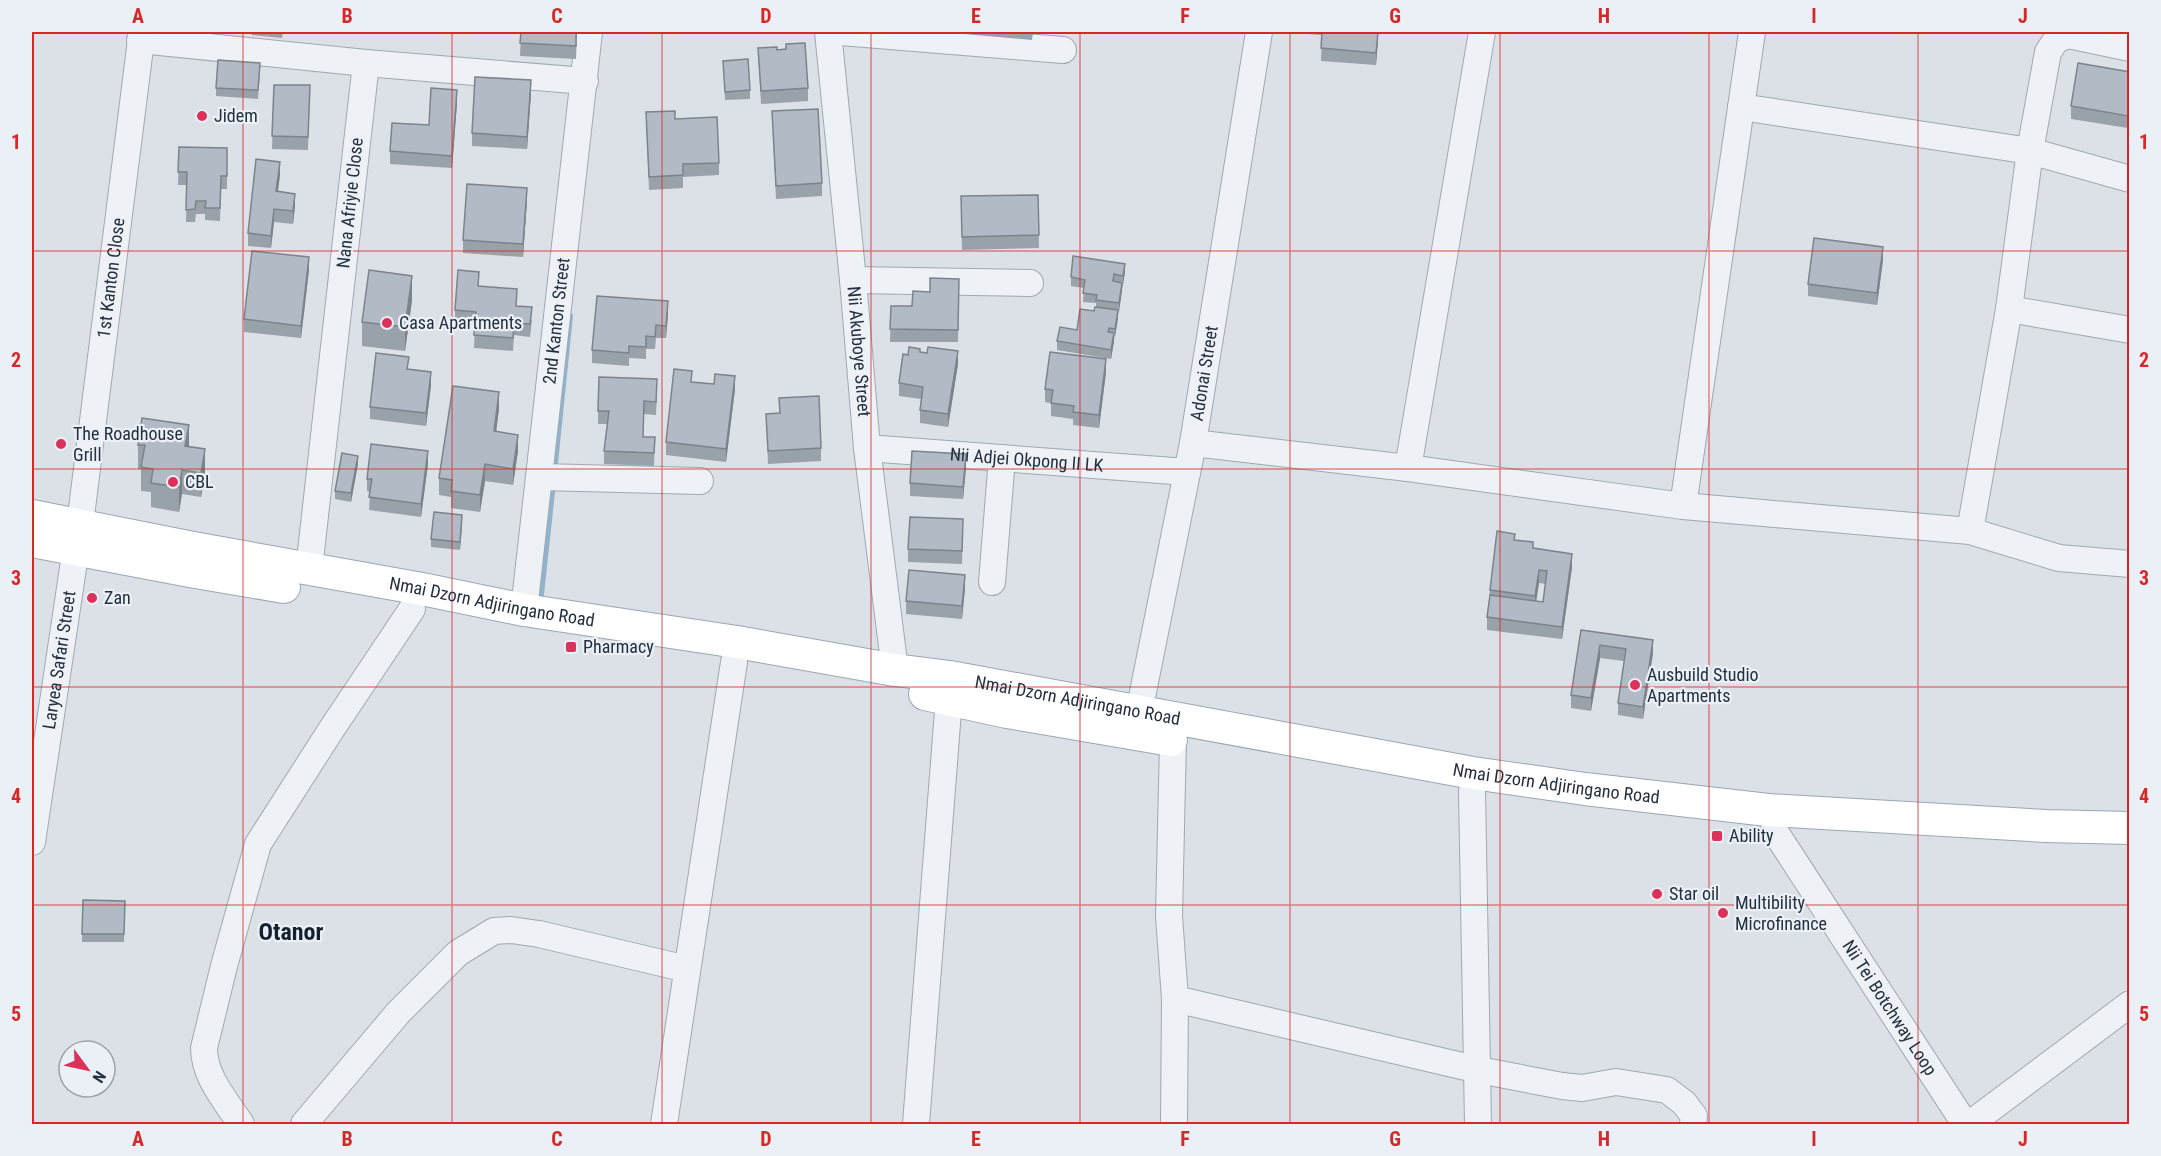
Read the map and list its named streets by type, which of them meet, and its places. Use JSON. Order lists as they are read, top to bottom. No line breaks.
{"streets":{"main road":["Nmai Dzorn Adjiringano Road"],"street":["Nana Afriyie Close","1st Kanton Close","2nd Kanton Street","Nii Akuboye Street","Adonai Street","Nii Adjei Okpong II LK","Laryea Safari Street","Nii Tei Botchway Loop"]},"crossings":[["Nana Afriyie Close","Nmai Dzorn Adjiringano Road"],["1st Kanton Close","Nmai Dzorn Adjiringano Road"],["1st Kanton Close","Laryea Safari Street"],["2nd Kanton Street","Nmai Dzorn Adjiringano Road"],["Nii Akuboye Street","Nii Adjei Okpong II LK"],["Nii Akuboye Street","Nmai Dzorn Adjiringano Road"],["Adonai Street","Nii Adjei Okpong II LK"],["Adonai Street","Nmai Dzorn Adjiringano Road"],["Nmai Dzorn Adjiringano Road","Laryea Safari Street"],["Nmai Dzorn Adjiringano Road","Nii Tei Botchway Loop"]],"districts":["Otanor"],"places":{"other":["Jidem","Casa Apartments","The Roadhouse Grill","CBL","Zan","Ausbuild Studio Apartments","Star oil","Multibility Microfinance"],"transit":["Pharmacy","Ability"]},"north":"bottom right","grid":{"columns":["A","B","C","D","E","F","G","H","I","J"],"rows":["1","2","3","4","5"]}}
